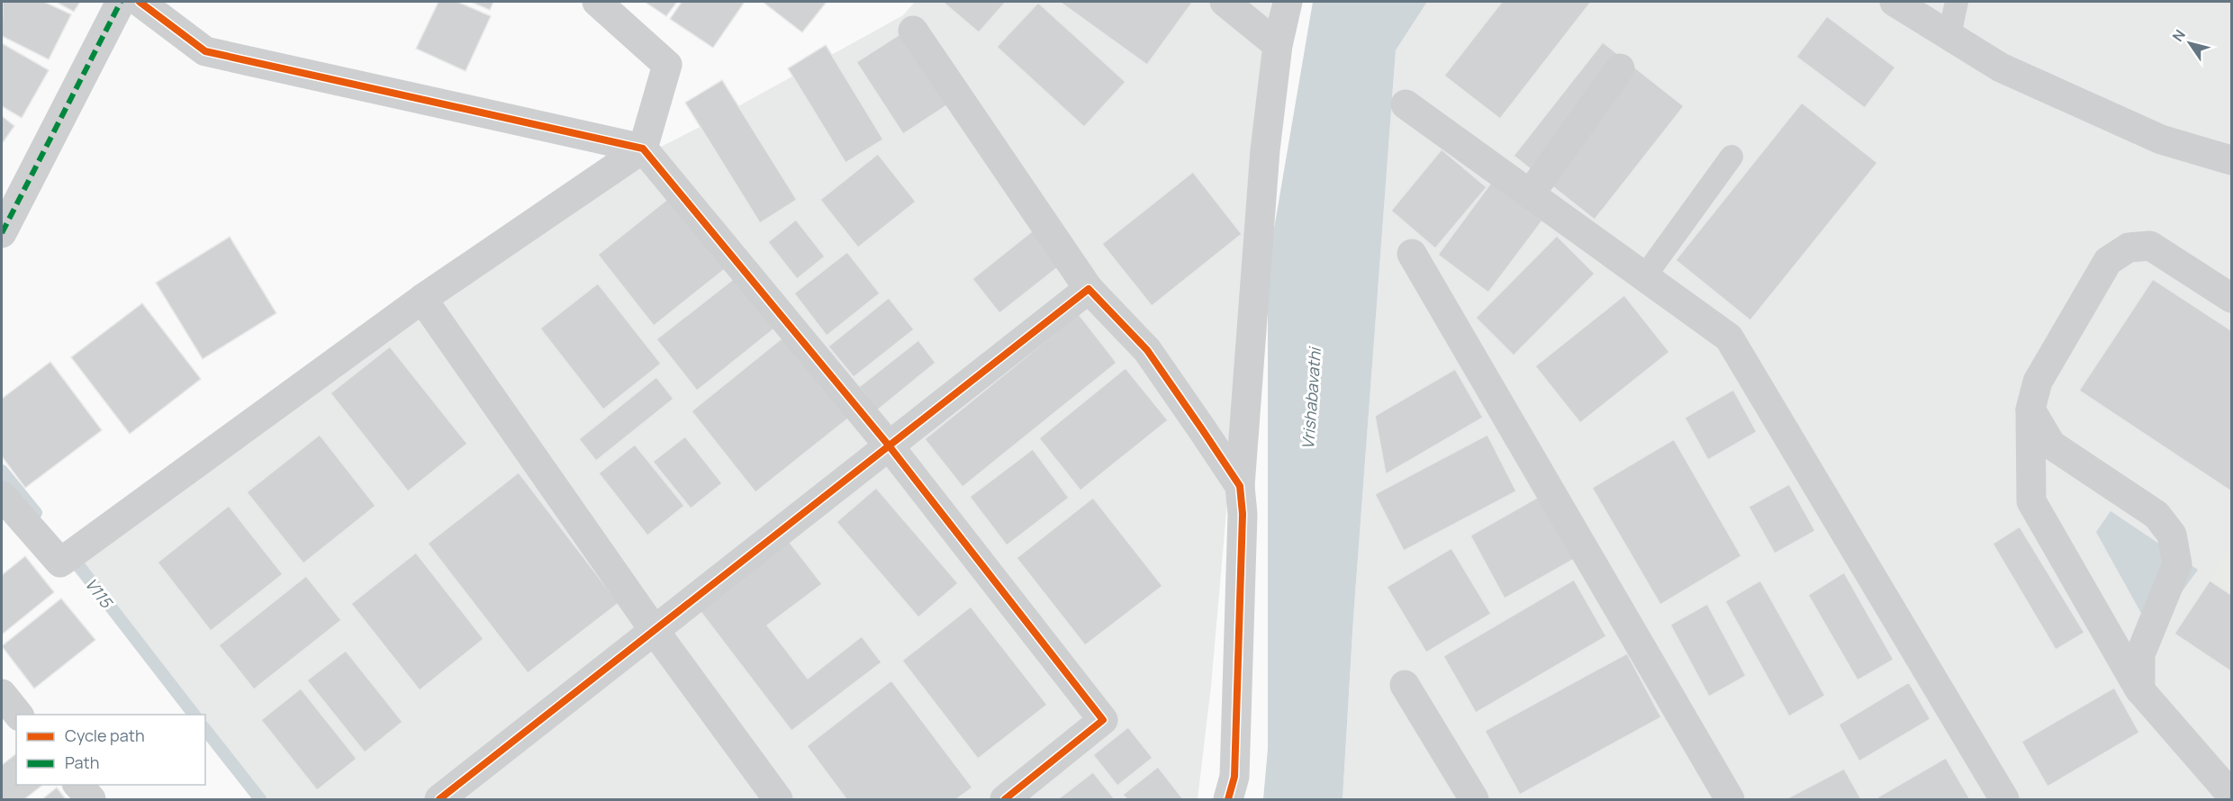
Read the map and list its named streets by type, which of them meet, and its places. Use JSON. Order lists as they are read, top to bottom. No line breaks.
{"water":["Vrishabavathi","V115"],"legend":["Cycle path","Path"],"north":"top left"}
